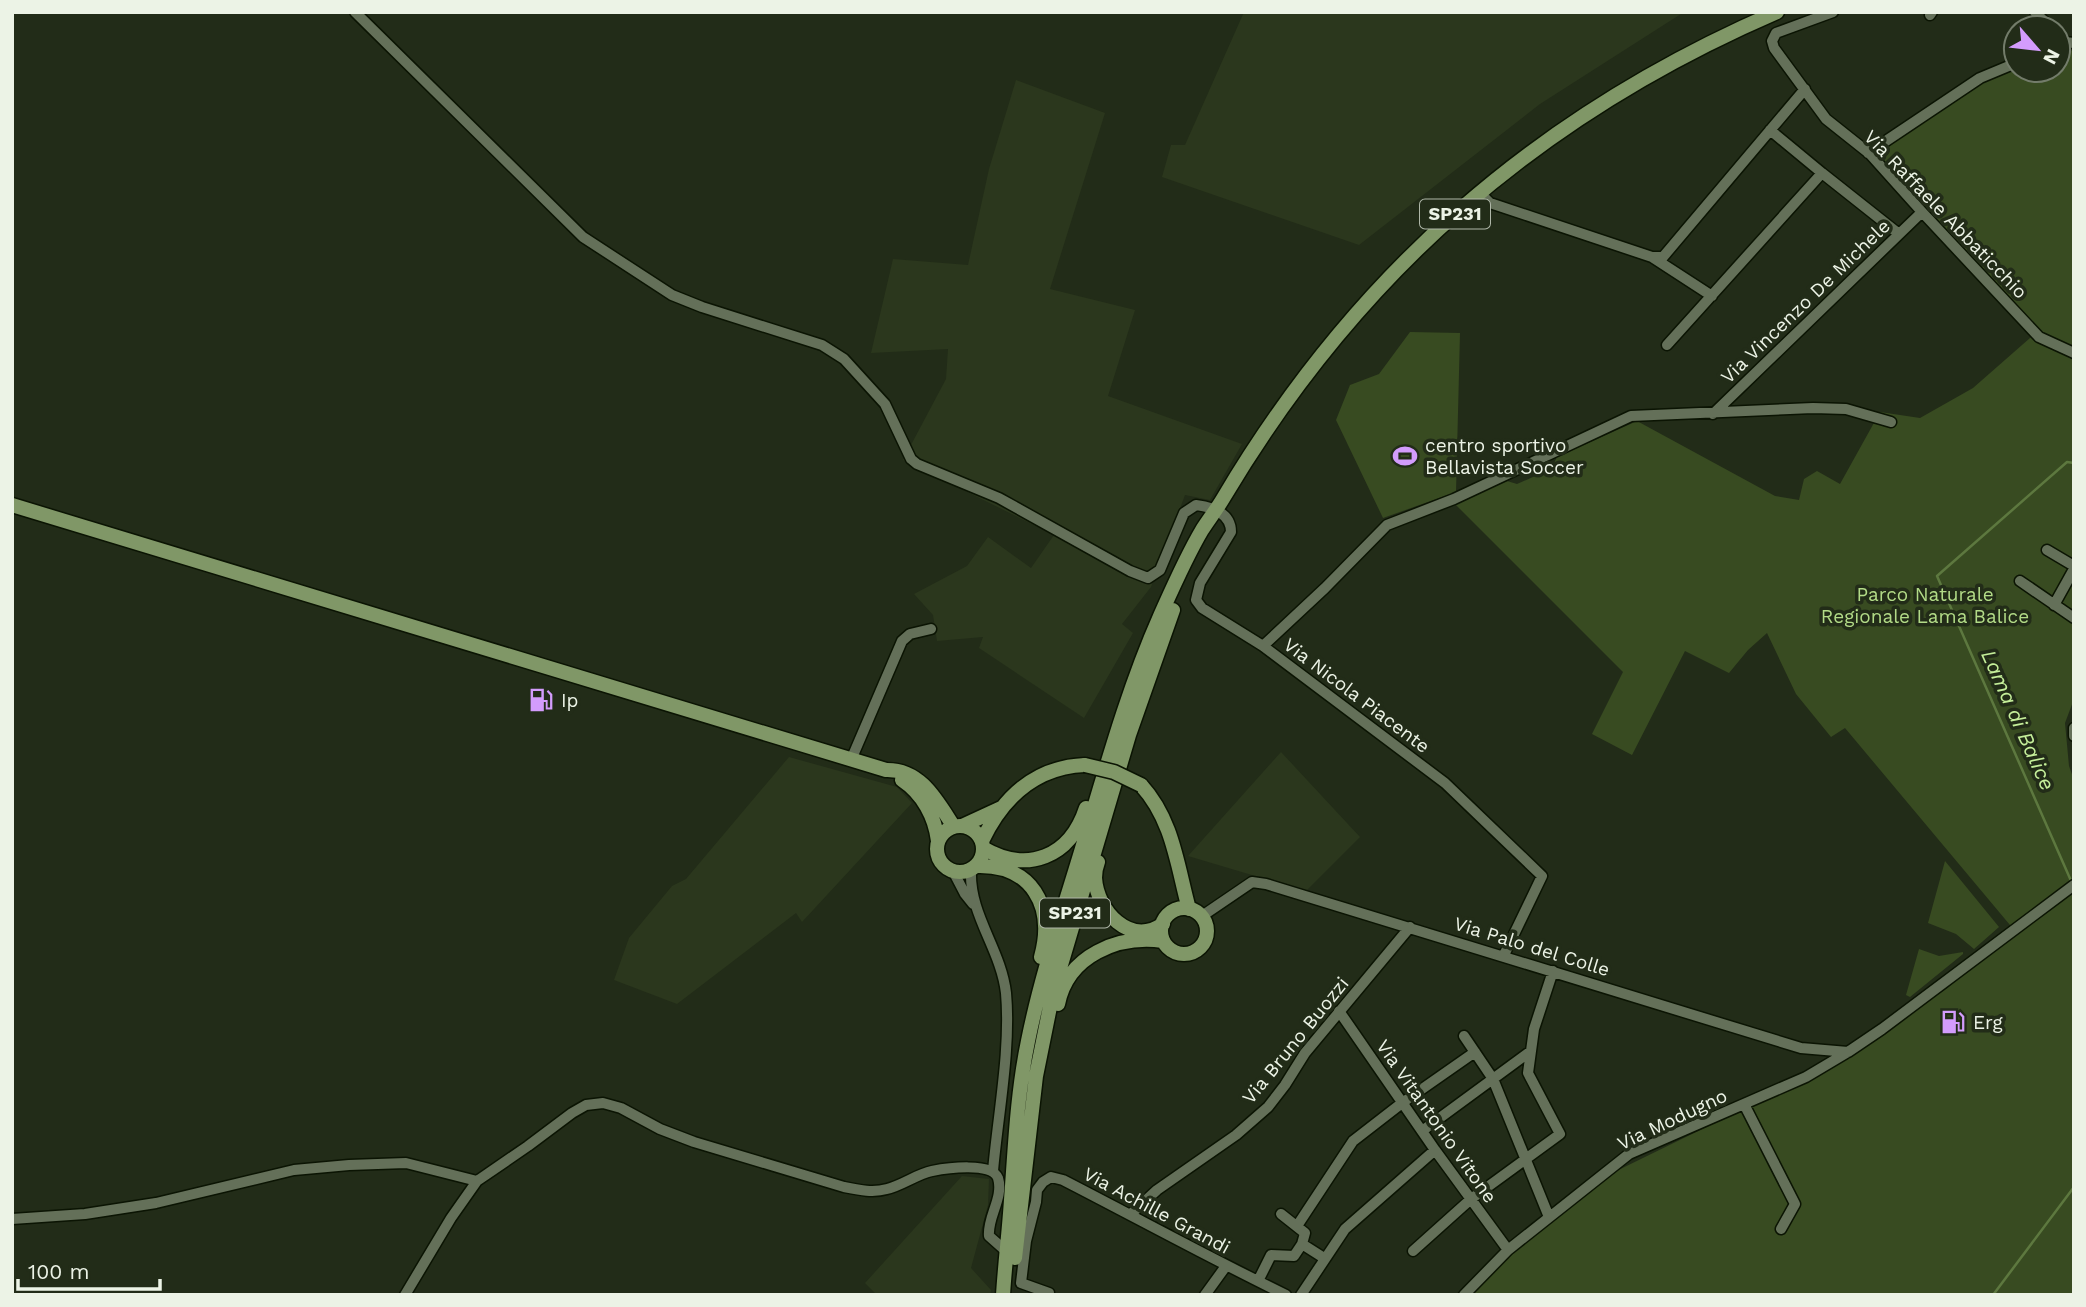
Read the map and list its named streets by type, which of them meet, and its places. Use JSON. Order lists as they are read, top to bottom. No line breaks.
{"streets":{"main road":["SP231"],"street":["Via Raffaele Abbaticchio","Via Vincenzo De Michele","Via Nicola Piacente","Via Palo del Colle","Via Bruno Buozzi","Via Modugno","Via Vitantonio Vitone","Via Achille Grandi"]},"crossings":[["Via Raffaele Abbaticchio","Via Vincenzo De Michele"],["Via Vincenzo De Michele","Via Nicola Piacente"],["Via Nicola Piacente","Via Palo del Colle"],["Via Palo del Colle","Via Bruno Buozzi"],["Via Palo del Colle","Via Modugno"],["Via Bruno Buozzi","Via Vitantonio Vitone"],["Via Bruno Buozzi","Via Achille Grandi"],["Via Modugno","Via Vitantonio Vitone"]],"water":["Lama di Balice"],"parks":["Parco Naturale Regionale Lama Balice"],"places":{"sports":["centro sportivo Bellavista Soccer"],"fuel station":["Ip","Erg"]},"scale_bar":"100 m","north":"bottom right"}
